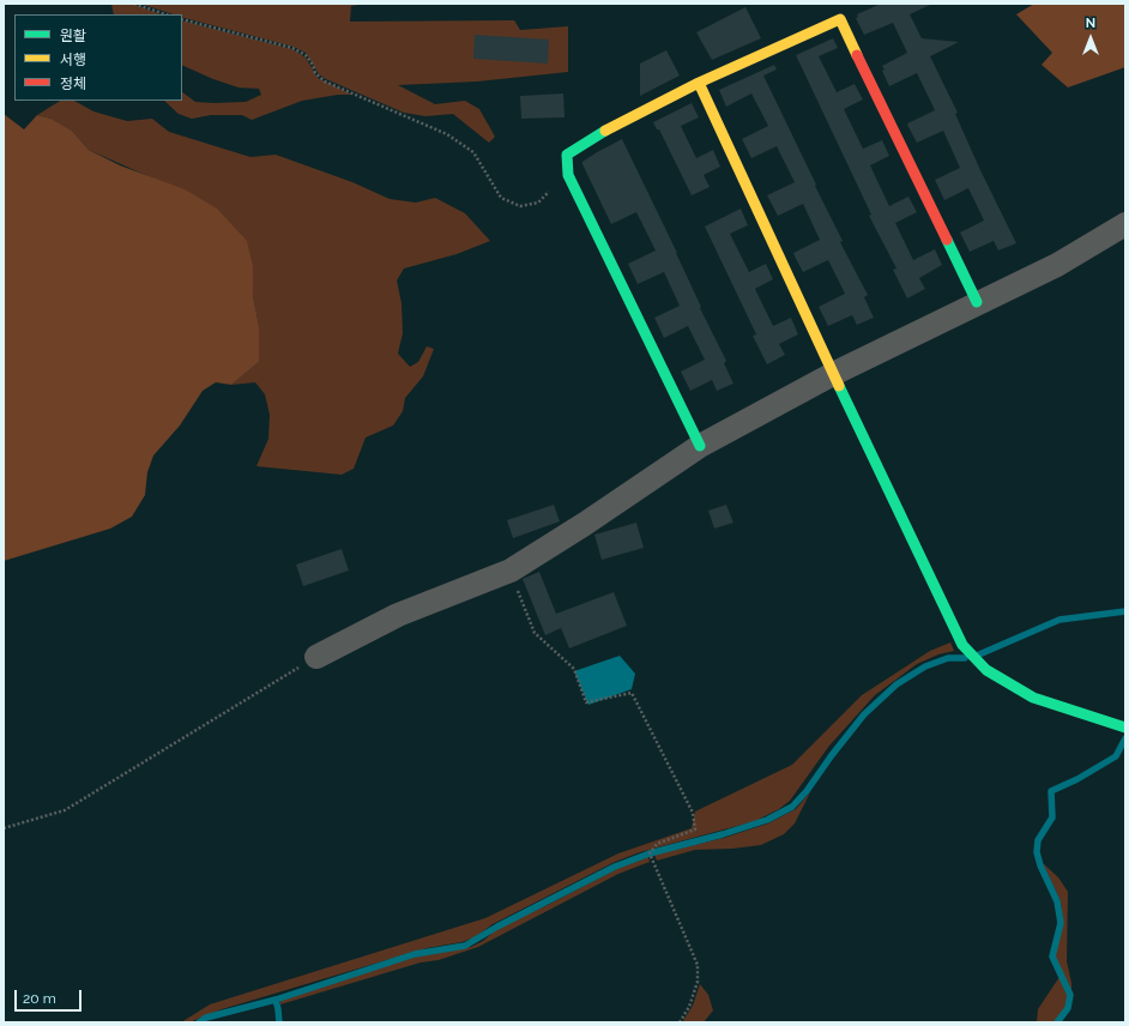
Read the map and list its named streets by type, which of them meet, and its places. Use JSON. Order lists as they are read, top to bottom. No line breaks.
{"legend":["원활","서행","정체"],"scale_bar":"20 m","north":"top"}
